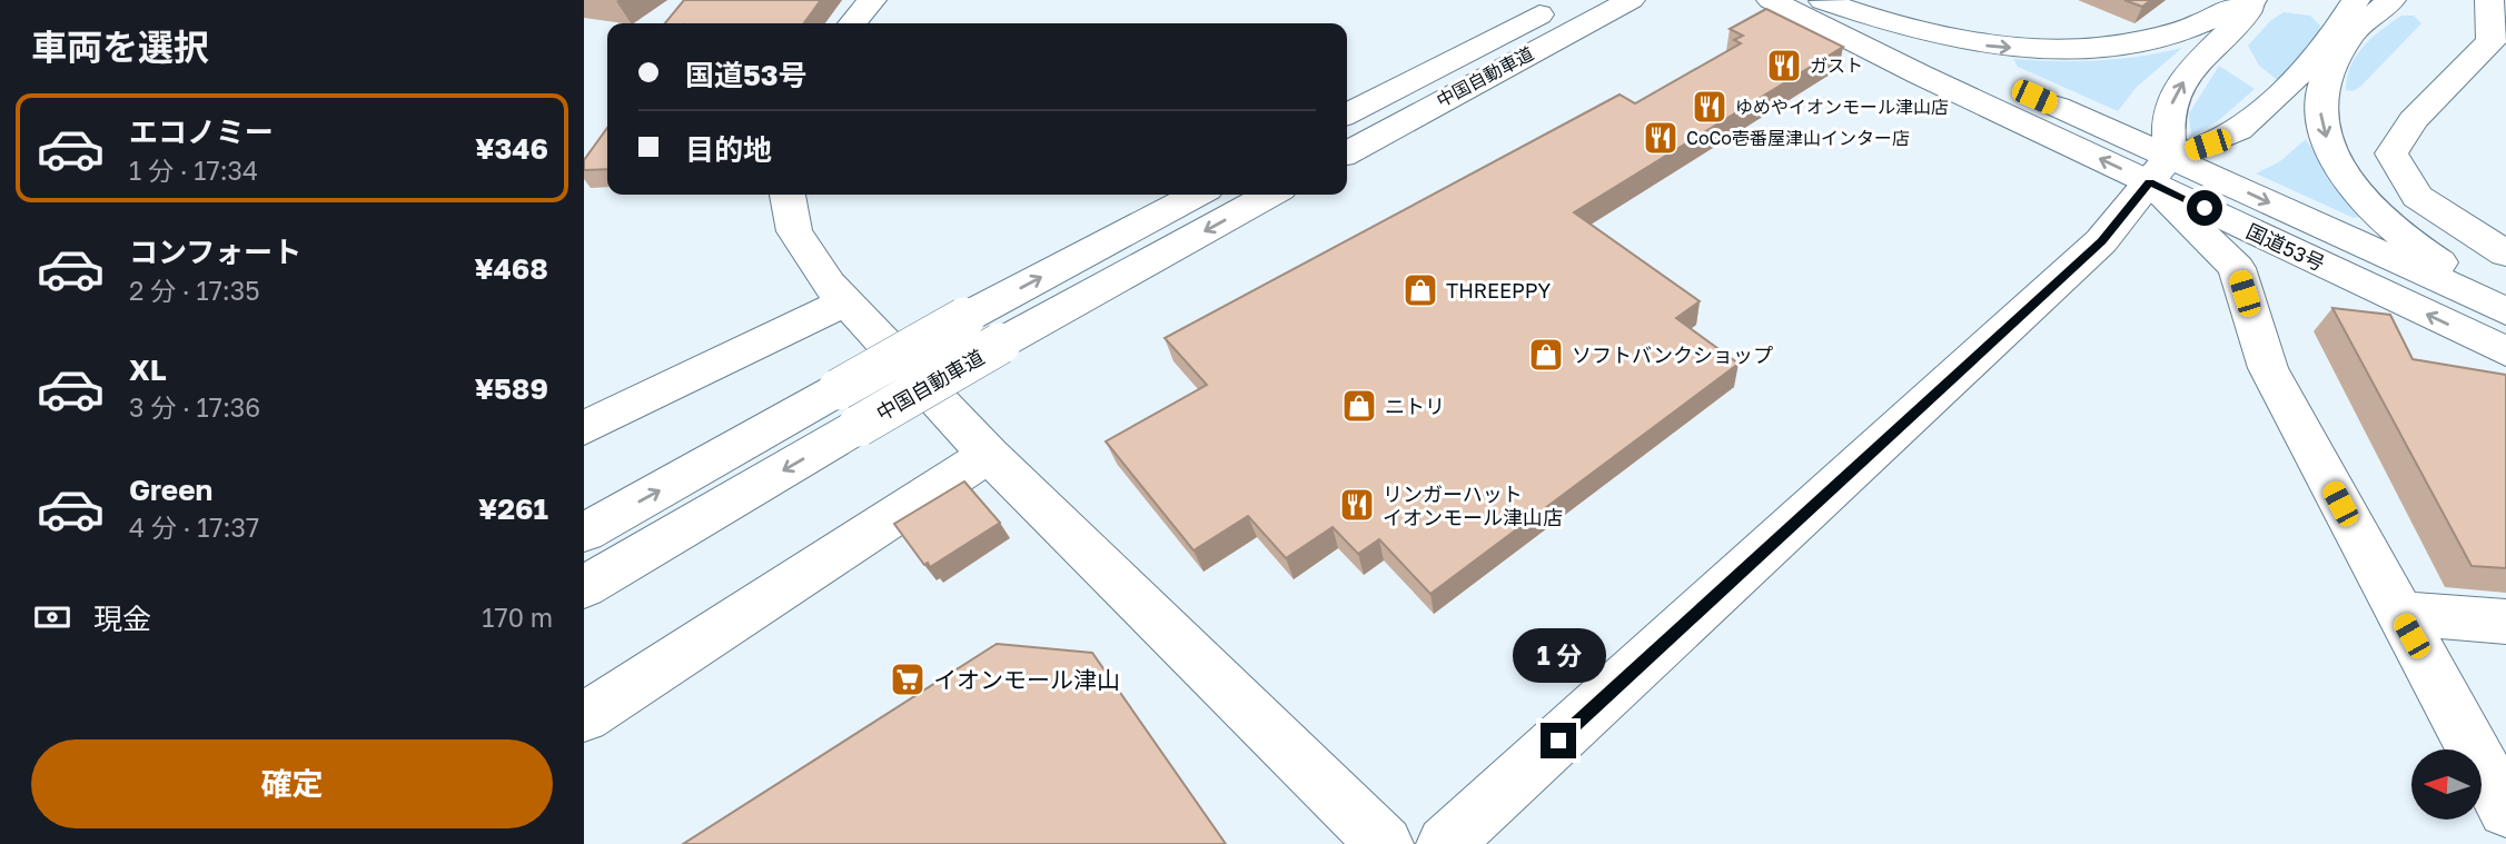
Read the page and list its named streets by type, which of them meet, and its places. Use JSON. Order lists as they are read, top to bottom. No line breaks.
{"streets":{"main road":["中国自動車道","国道53号"]},"places":{"restaurant":["ガスト","ゆめやイオンモール津山店","CoCo壱番屋津山インター店","リンガーハット イオンモール津山店"],"shop":["THREEPPY","ソフトバンクショップ","ニトリ"],"supermarket":["イオンモール津山"]},"north":"left","page":{"heading":"車両を選択","banner":["国道53号","目的地"],"list":[{"name":"エコノミー","note":"1 分 · 17:34","value":"¥346"},{"name":"コンフォート","note":"2 分 · 17:35","value":"¥468"},{"name":"XL","note":"3 分 · 17:36","value":"¥589"},{"name":"Green","note":"4 分 · 17:37","value":"¥261"}],"pay":["現金","170 m"],"bubble":"1 分","buttons":"確定"}}
